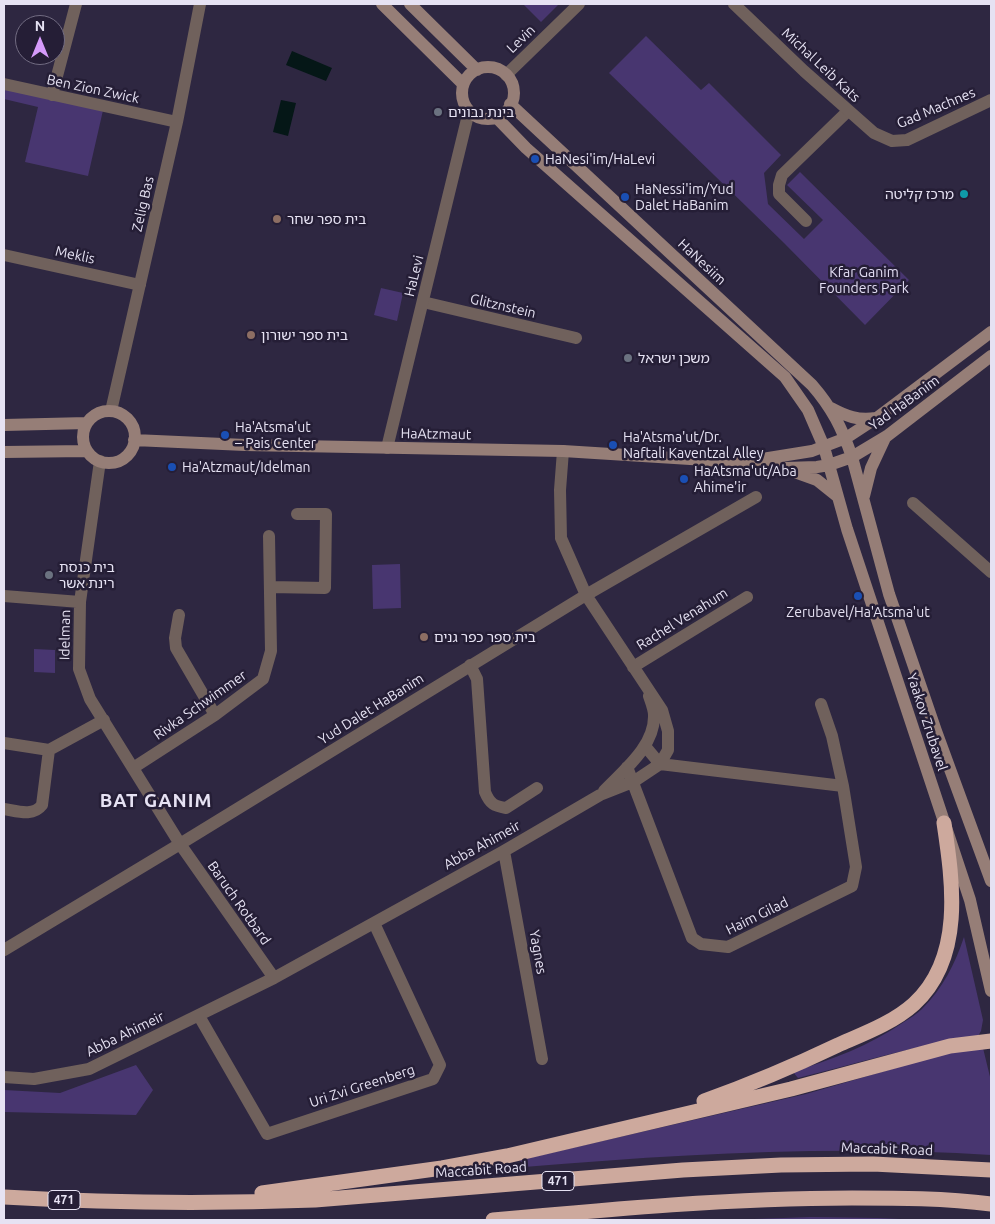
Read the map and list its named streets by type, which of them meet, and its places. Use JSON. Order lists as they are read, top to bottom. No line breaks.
{"streets":{"highway":["Maccabit Road","471"],"main road":["HaNesiim","Yad HaBanim","HaAtzmaut","Yaakov Zrubavel"],"street":["Levin","Michal Leib Kats","Ben Zion Zwick","Gad Machnes","Zelig Bas","Meklis","HaLevi","Glitznstein","Rachel Venahum","Idelman","Rivka Schwimmer","Yud Dalet HaBanim","Abba Ahimeir","Baruch Rotbard","Haim Gilad","Yagnes","Uri Zvi Greenberg"]},"crossings":[["Levin","HaNesiim"],["Levin","HaLevi"],["Michal Leib Kats","Gad Machnes"],["Ben Zion Zwick","Zelig Bas"],["Zelig Bas","Meklis"],["Zelig Bas","HaAtzmaut"],["Zelig Bas","Idelman"],["HaNesiim","HaLevi"],["HaNesiim","Yad HaBanim"],["HaNesiim","HaAtzmaut"],["HaNesiim","Yaakov Zrubavel"],["HaLevi","Glitznstein"],["HaLevi","HaAtzmaut"],["Yad HaBanim","HaAtzmaut"],["Yad HaBanim","Yaakov Zrubavel"],["HaAtzmaut","Idelman"],["HaAtzmaut","Yaakov Zrubavel"],["Idelman","Rivka Schwimmer"],["Idelman","Yud Dalet HaBanim"],["Idelman","Baruch Rotbard"],["Yud Dalet HaBanim","Baruch Rotbard"],["Abba Ahimeir","Baruch Rotbard"],["Abba Ahimeir","Haim Gilad"],["Abba Ahimeir","Yagnes"],["Abba Ahimeir","Uri Zvi Greenberg"]],"districts":["BAT GANIM"],"parks":["Kfar Ganim Founders Park"],"places":["בינת נבונים","HaNesi'im/HaLevi","מרכז קליטה","HaNessi'im/Yud Dalet HaBanim","בית ספר שחר","בית ספר ישורון","משכן ישראל","Ha'Atsma'ut – Pais Center","Ha'Atsma'ut/Dr. Naftali Kaventzal Alley","Ha'Atzmaut/Idelman","HaAtsma'ut/Aba Ahime'ir","בית כנסת רינת אשר","Zerubavel/Ha'Atsma'ut","בית ספר כפר גנים"],"north":"top"}
